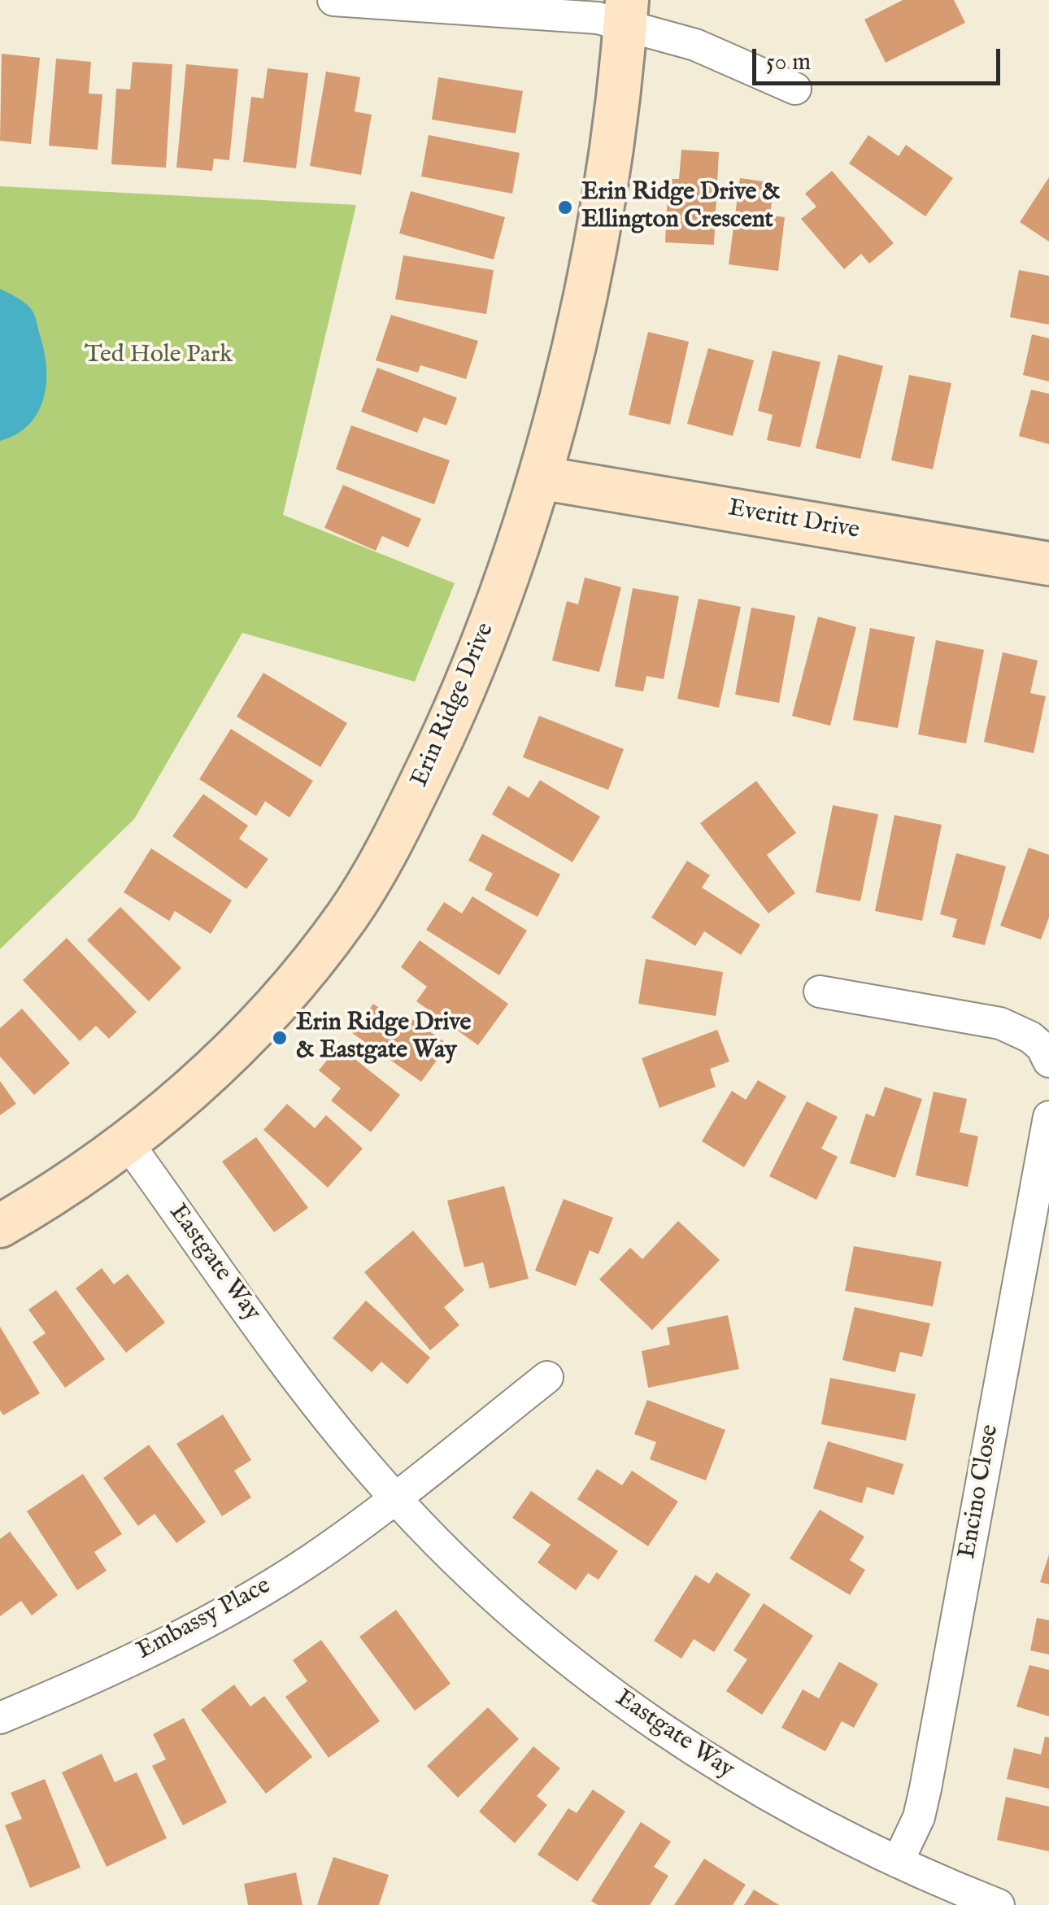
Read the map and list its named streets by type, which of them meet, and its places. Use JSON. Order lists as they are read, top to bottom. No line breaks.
{"streets":{"street":["Everitt Drive","Erin Ridge Drive","Eastgate Way","Encino Close","Embassy Place"]},"crossings":[["Everitt Drive","Erin Ridge Drive"],["Erin Ridge Drive","Eastgate Way"],["Eastgate Way","Encino Close"],["Eastgate Way","Embassy Place"]],"parks":["Ted Hole Park"],"places":["Erin Ridge Drive & Ellington Crescent","Erin Ridge Drive & Eastgate Way"],"scale_bar":"50 m"}
